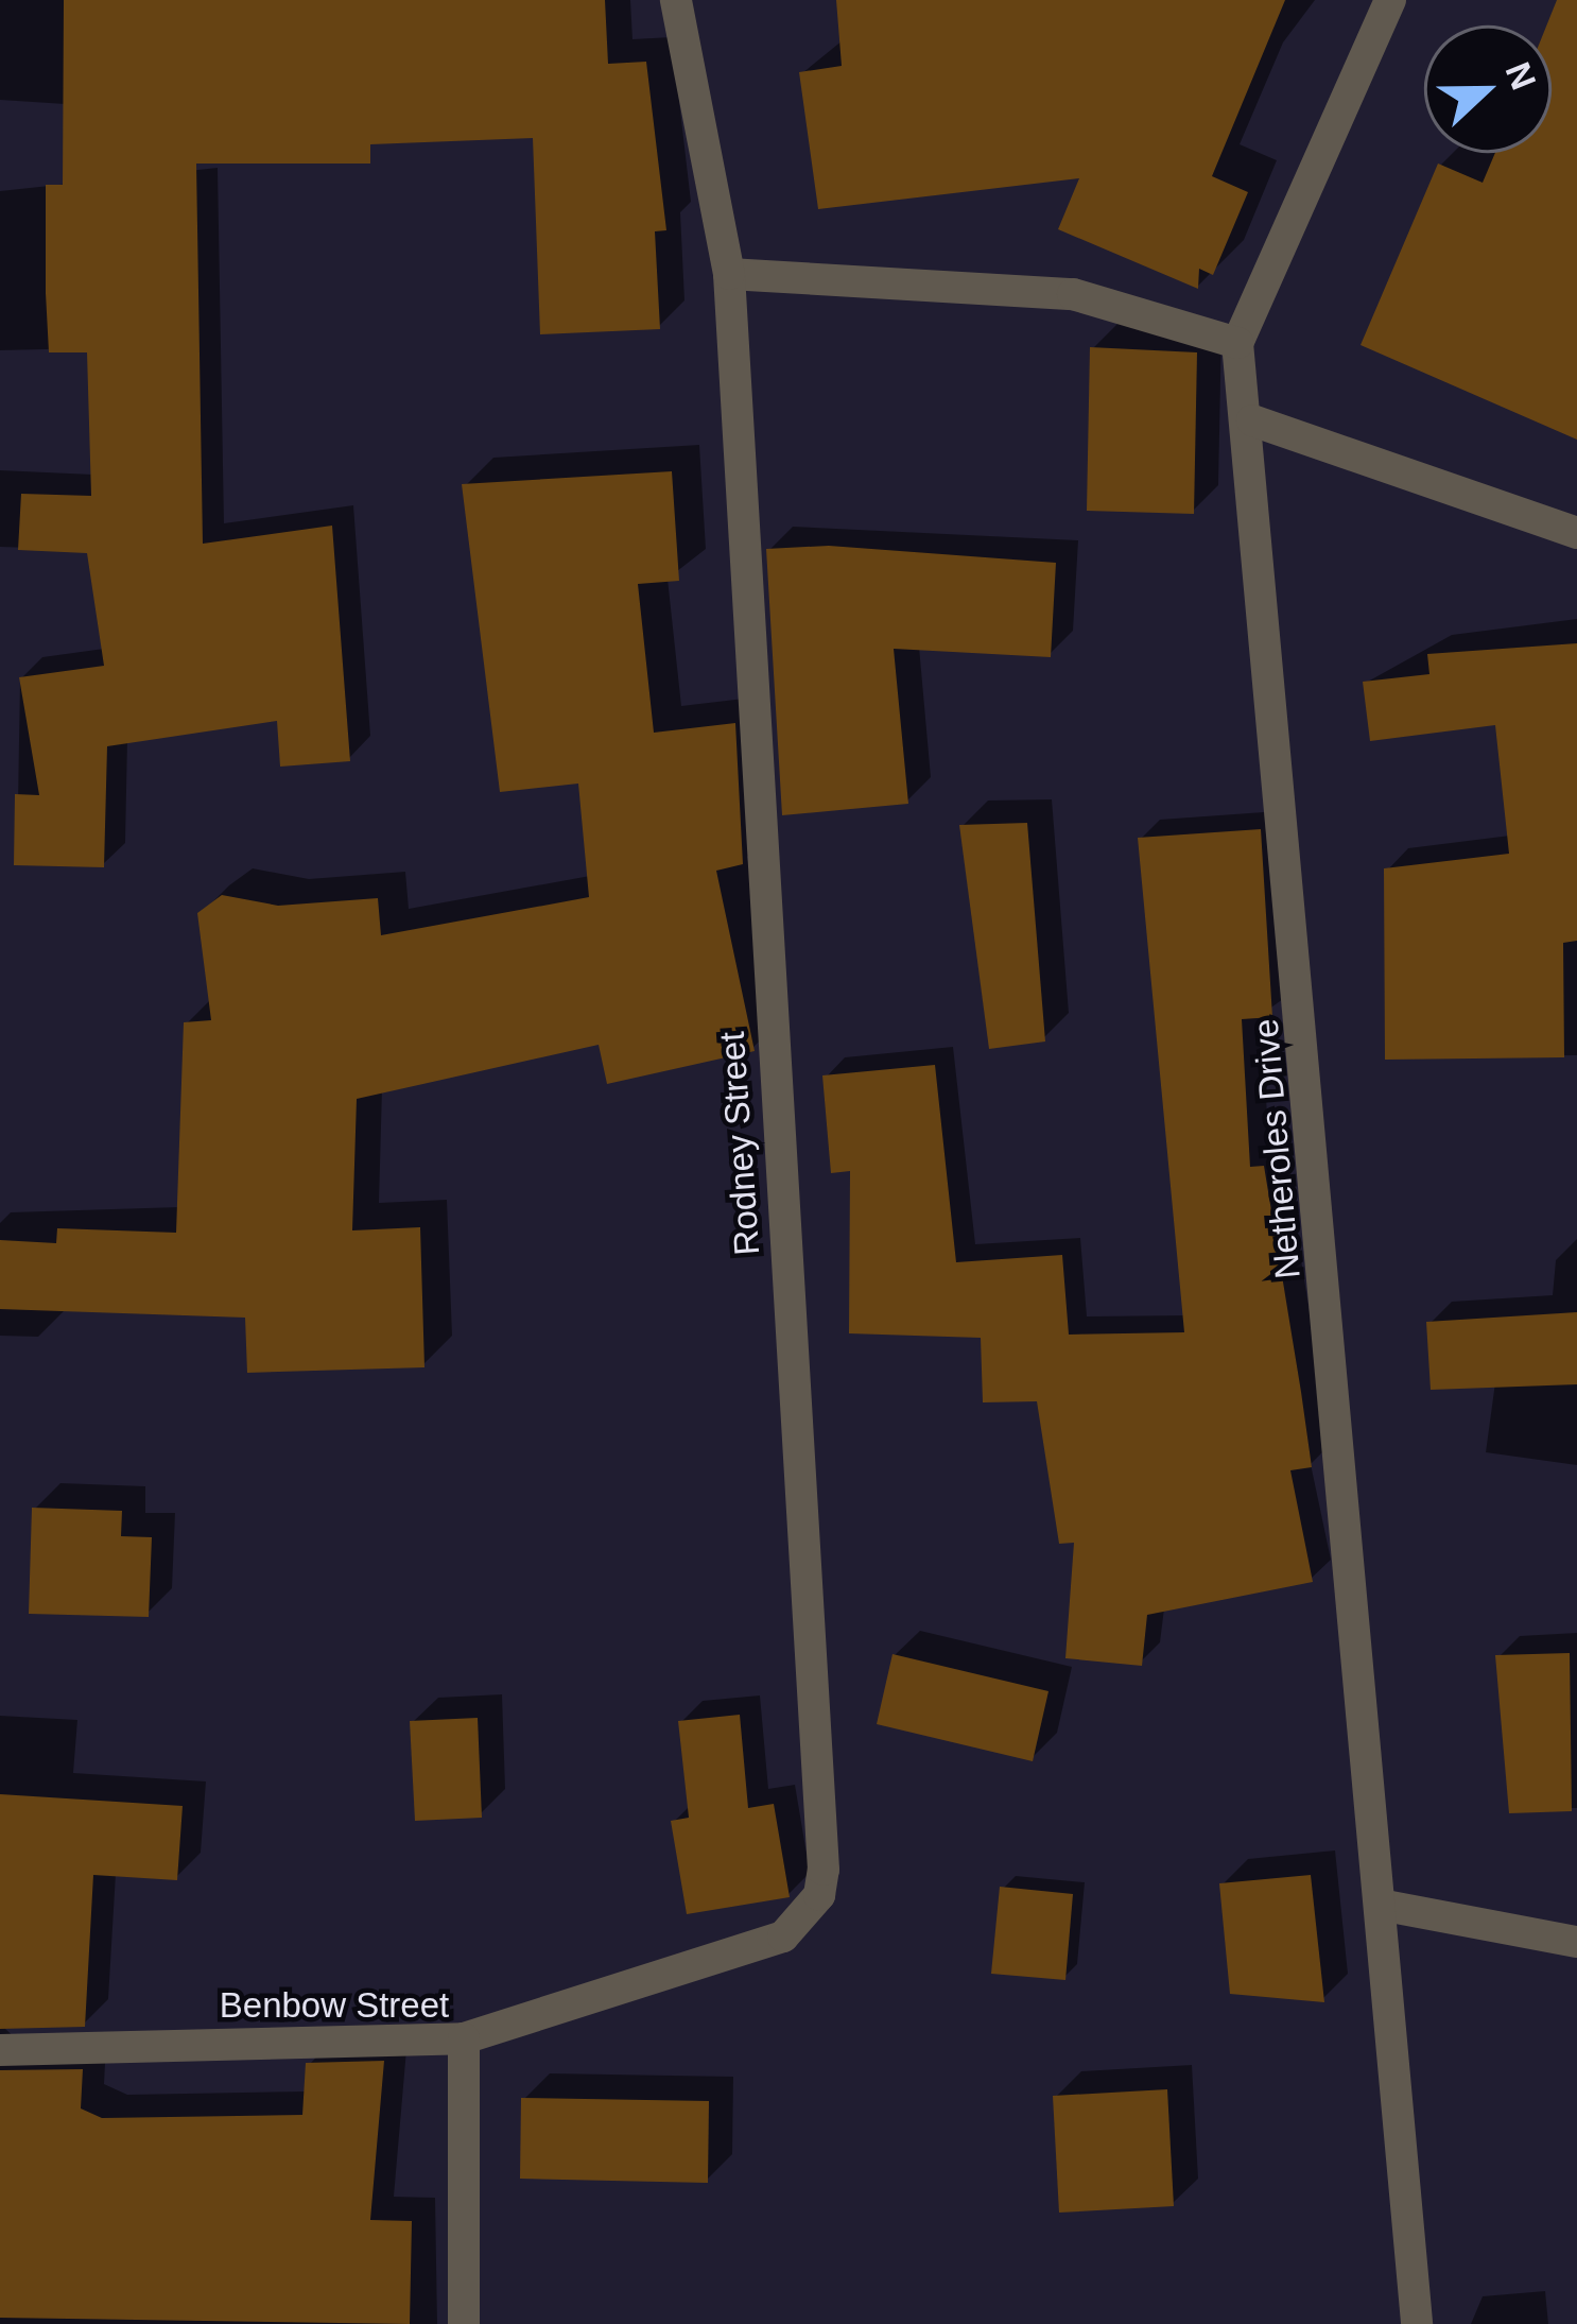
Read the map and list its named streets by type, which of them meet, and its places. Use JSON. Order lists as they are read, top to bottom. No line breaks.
{"streets":{"street":["Rodney Street","Netheroles Drive","Benbow Street"]},"crossings":[["Rodney Street","Benbow Street"]],"north":"right"}
